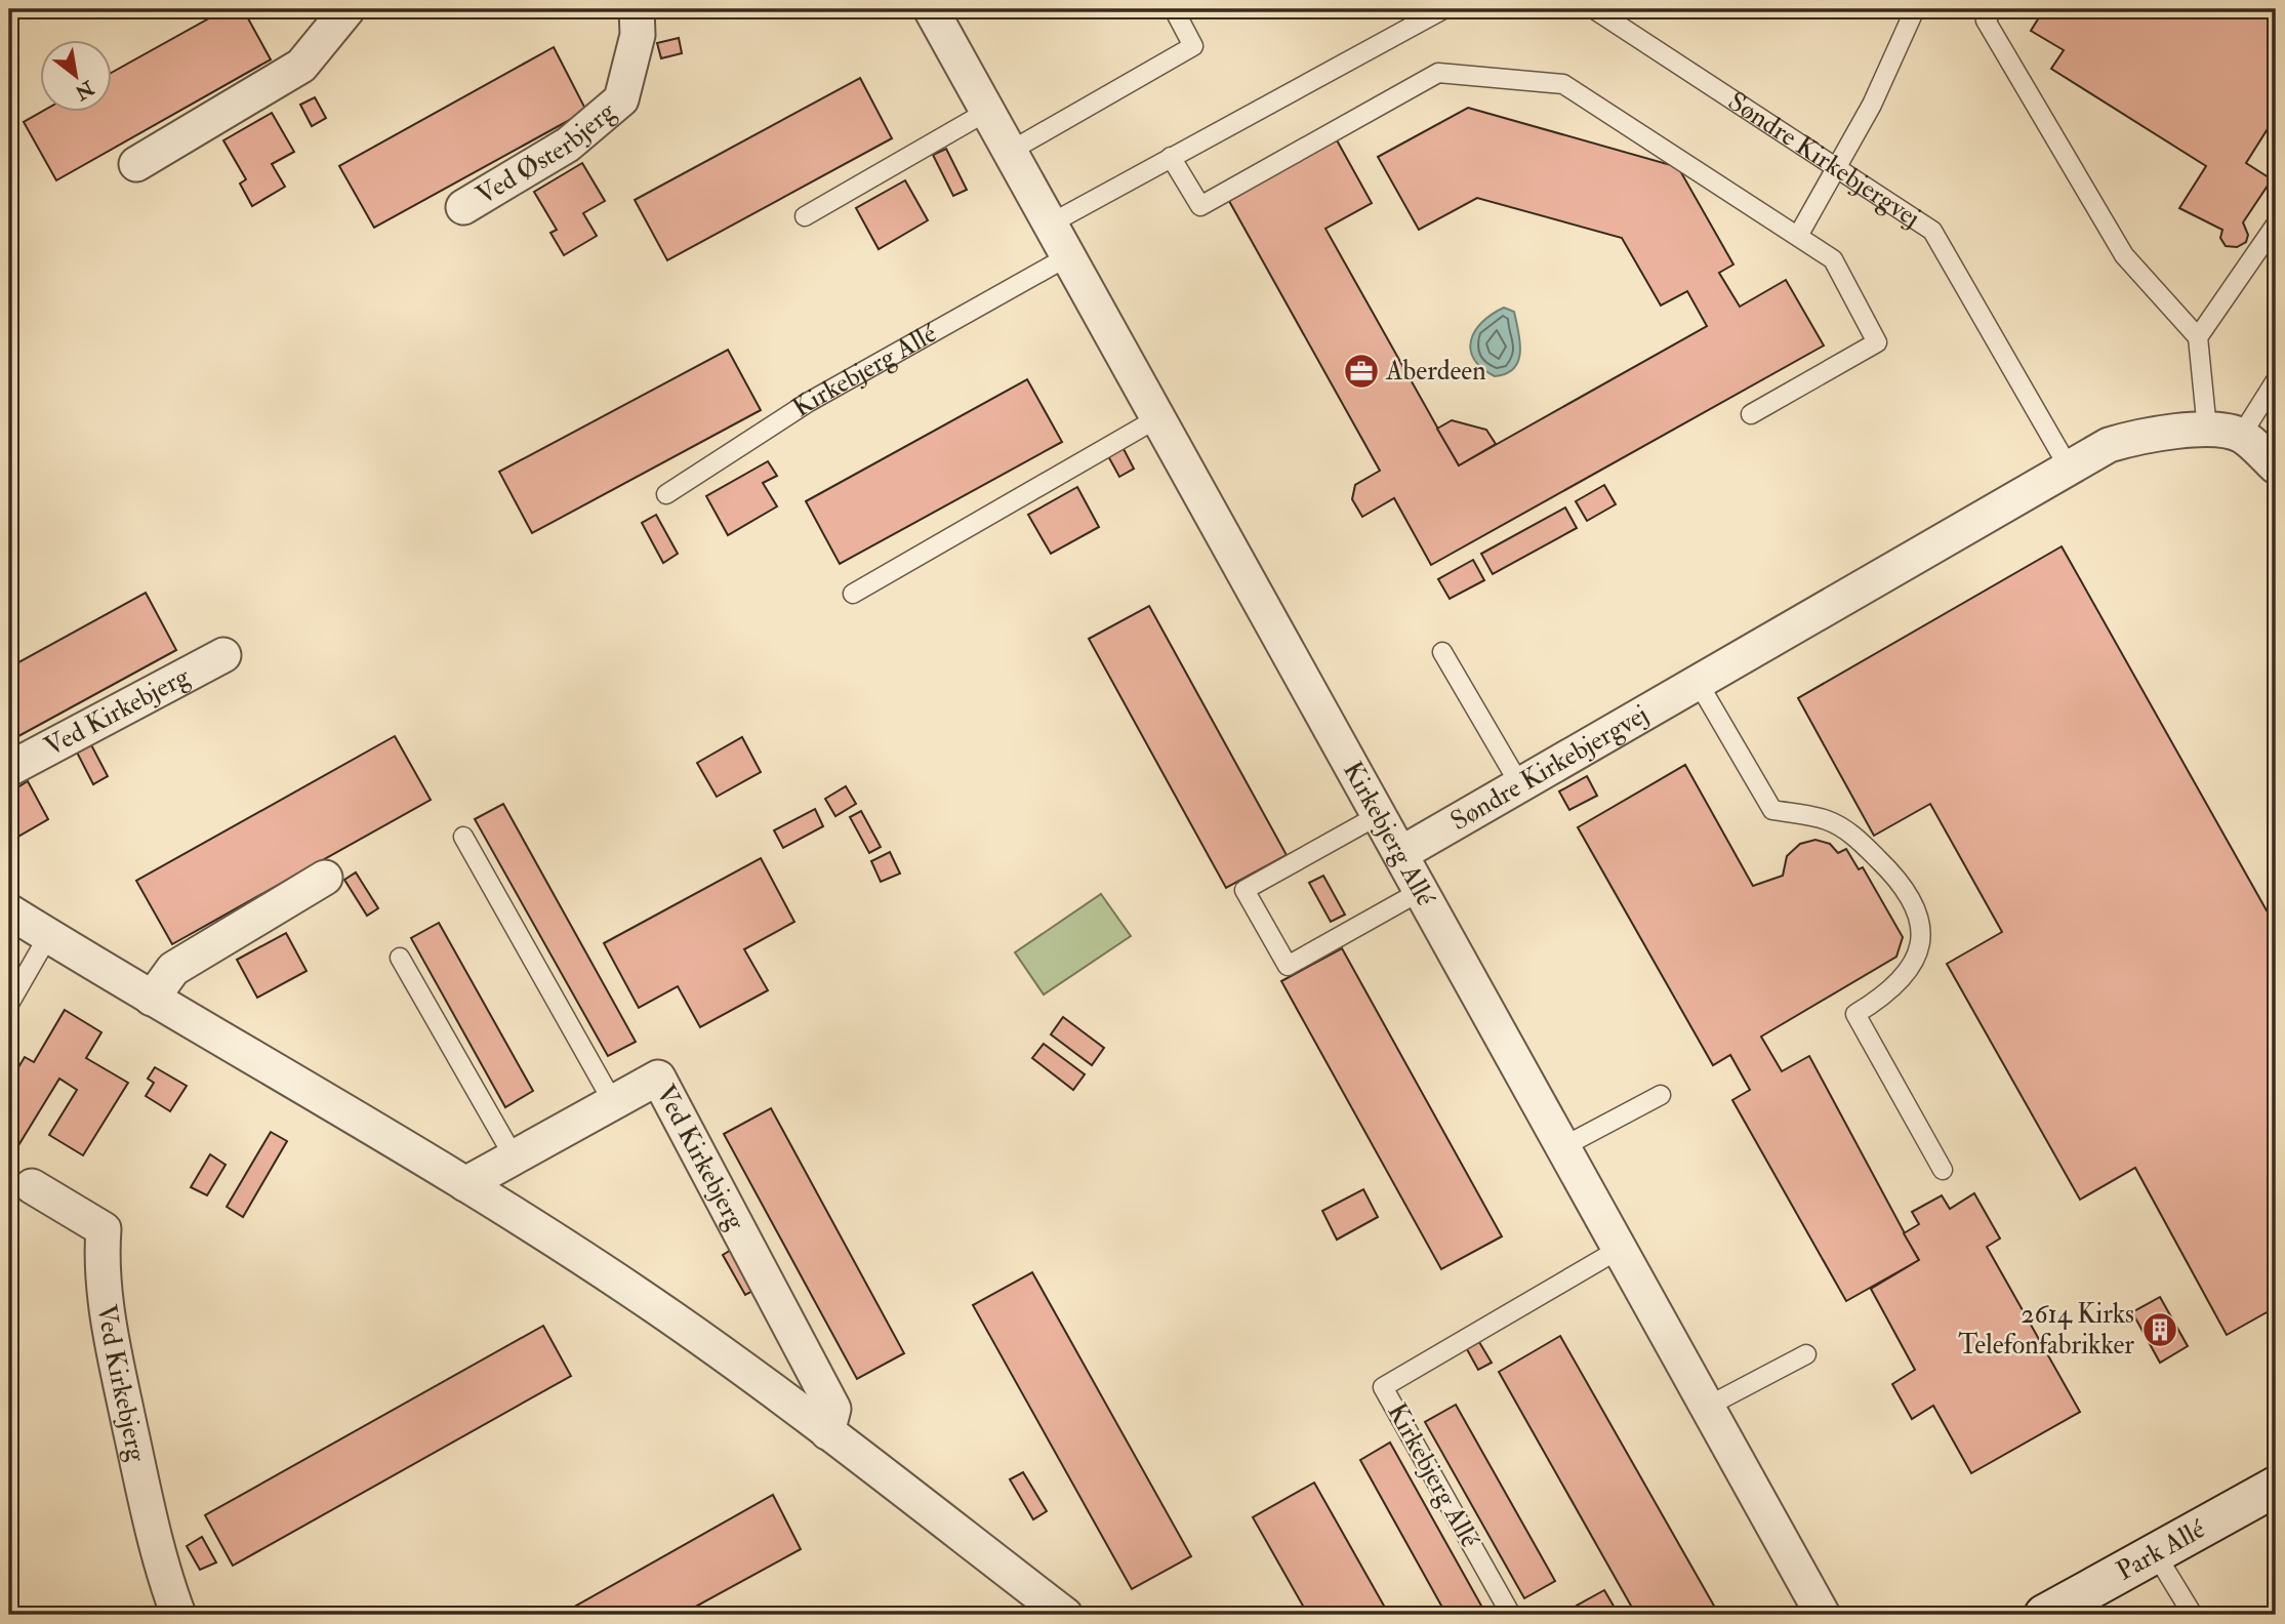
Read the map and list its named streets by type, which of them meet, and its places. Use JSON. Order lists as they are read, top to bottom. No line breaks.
{"streets":{"street":["Ved Østerbjerg","Søndre Kirkebjergvej","Kirkebjerg Allé","Ved Kirkebjerg","Park Allé"]},"crossings":[["Søndre Kirkebjergvej","Kirkebjerg Allé"]],"places":{"office":["Aberdeen"],"building":["2614 Kirks Telefonfabrikker"]},"north":"bottom right"}
